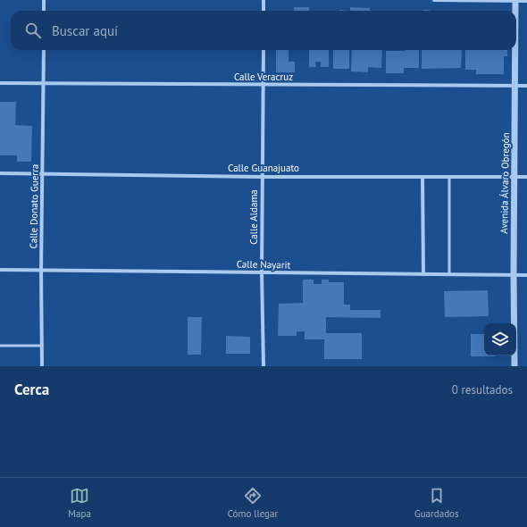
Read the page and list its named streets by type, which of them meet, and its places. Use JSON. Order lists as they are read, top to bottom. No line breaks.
{"streets":{"street":["Calle Veracruz","Calle Guanajuato","Avenida Álvaro Obregón","Calle Donato Guerra","Calle Aldama","Calle Nayarit"]},"crossings":[["Calle Veracruz","Avenida Álvaro Obregón"],["Calle Veracruz","Calle Donato Guerra"],["Calle Veracruz","Calle Aldama"],["Calle Guanajuato","Avenida Álvaro Obregón"],["Calle Guanajuato","Calle Donato Guerra"],["Calle Guanajuato","Calle Aldama"],["Avenida Álvaro Obregón","Calle Nayarit"],["Calle Donato Guerra","Calle Nayarit"],["Calle Aldama","Calle Nayarit"]],"page":{"search":"Buscar aquí","heading":["Cerca","0 resultados"],"nav":["Mapa","Cómo llegar","Guardados"]}}
